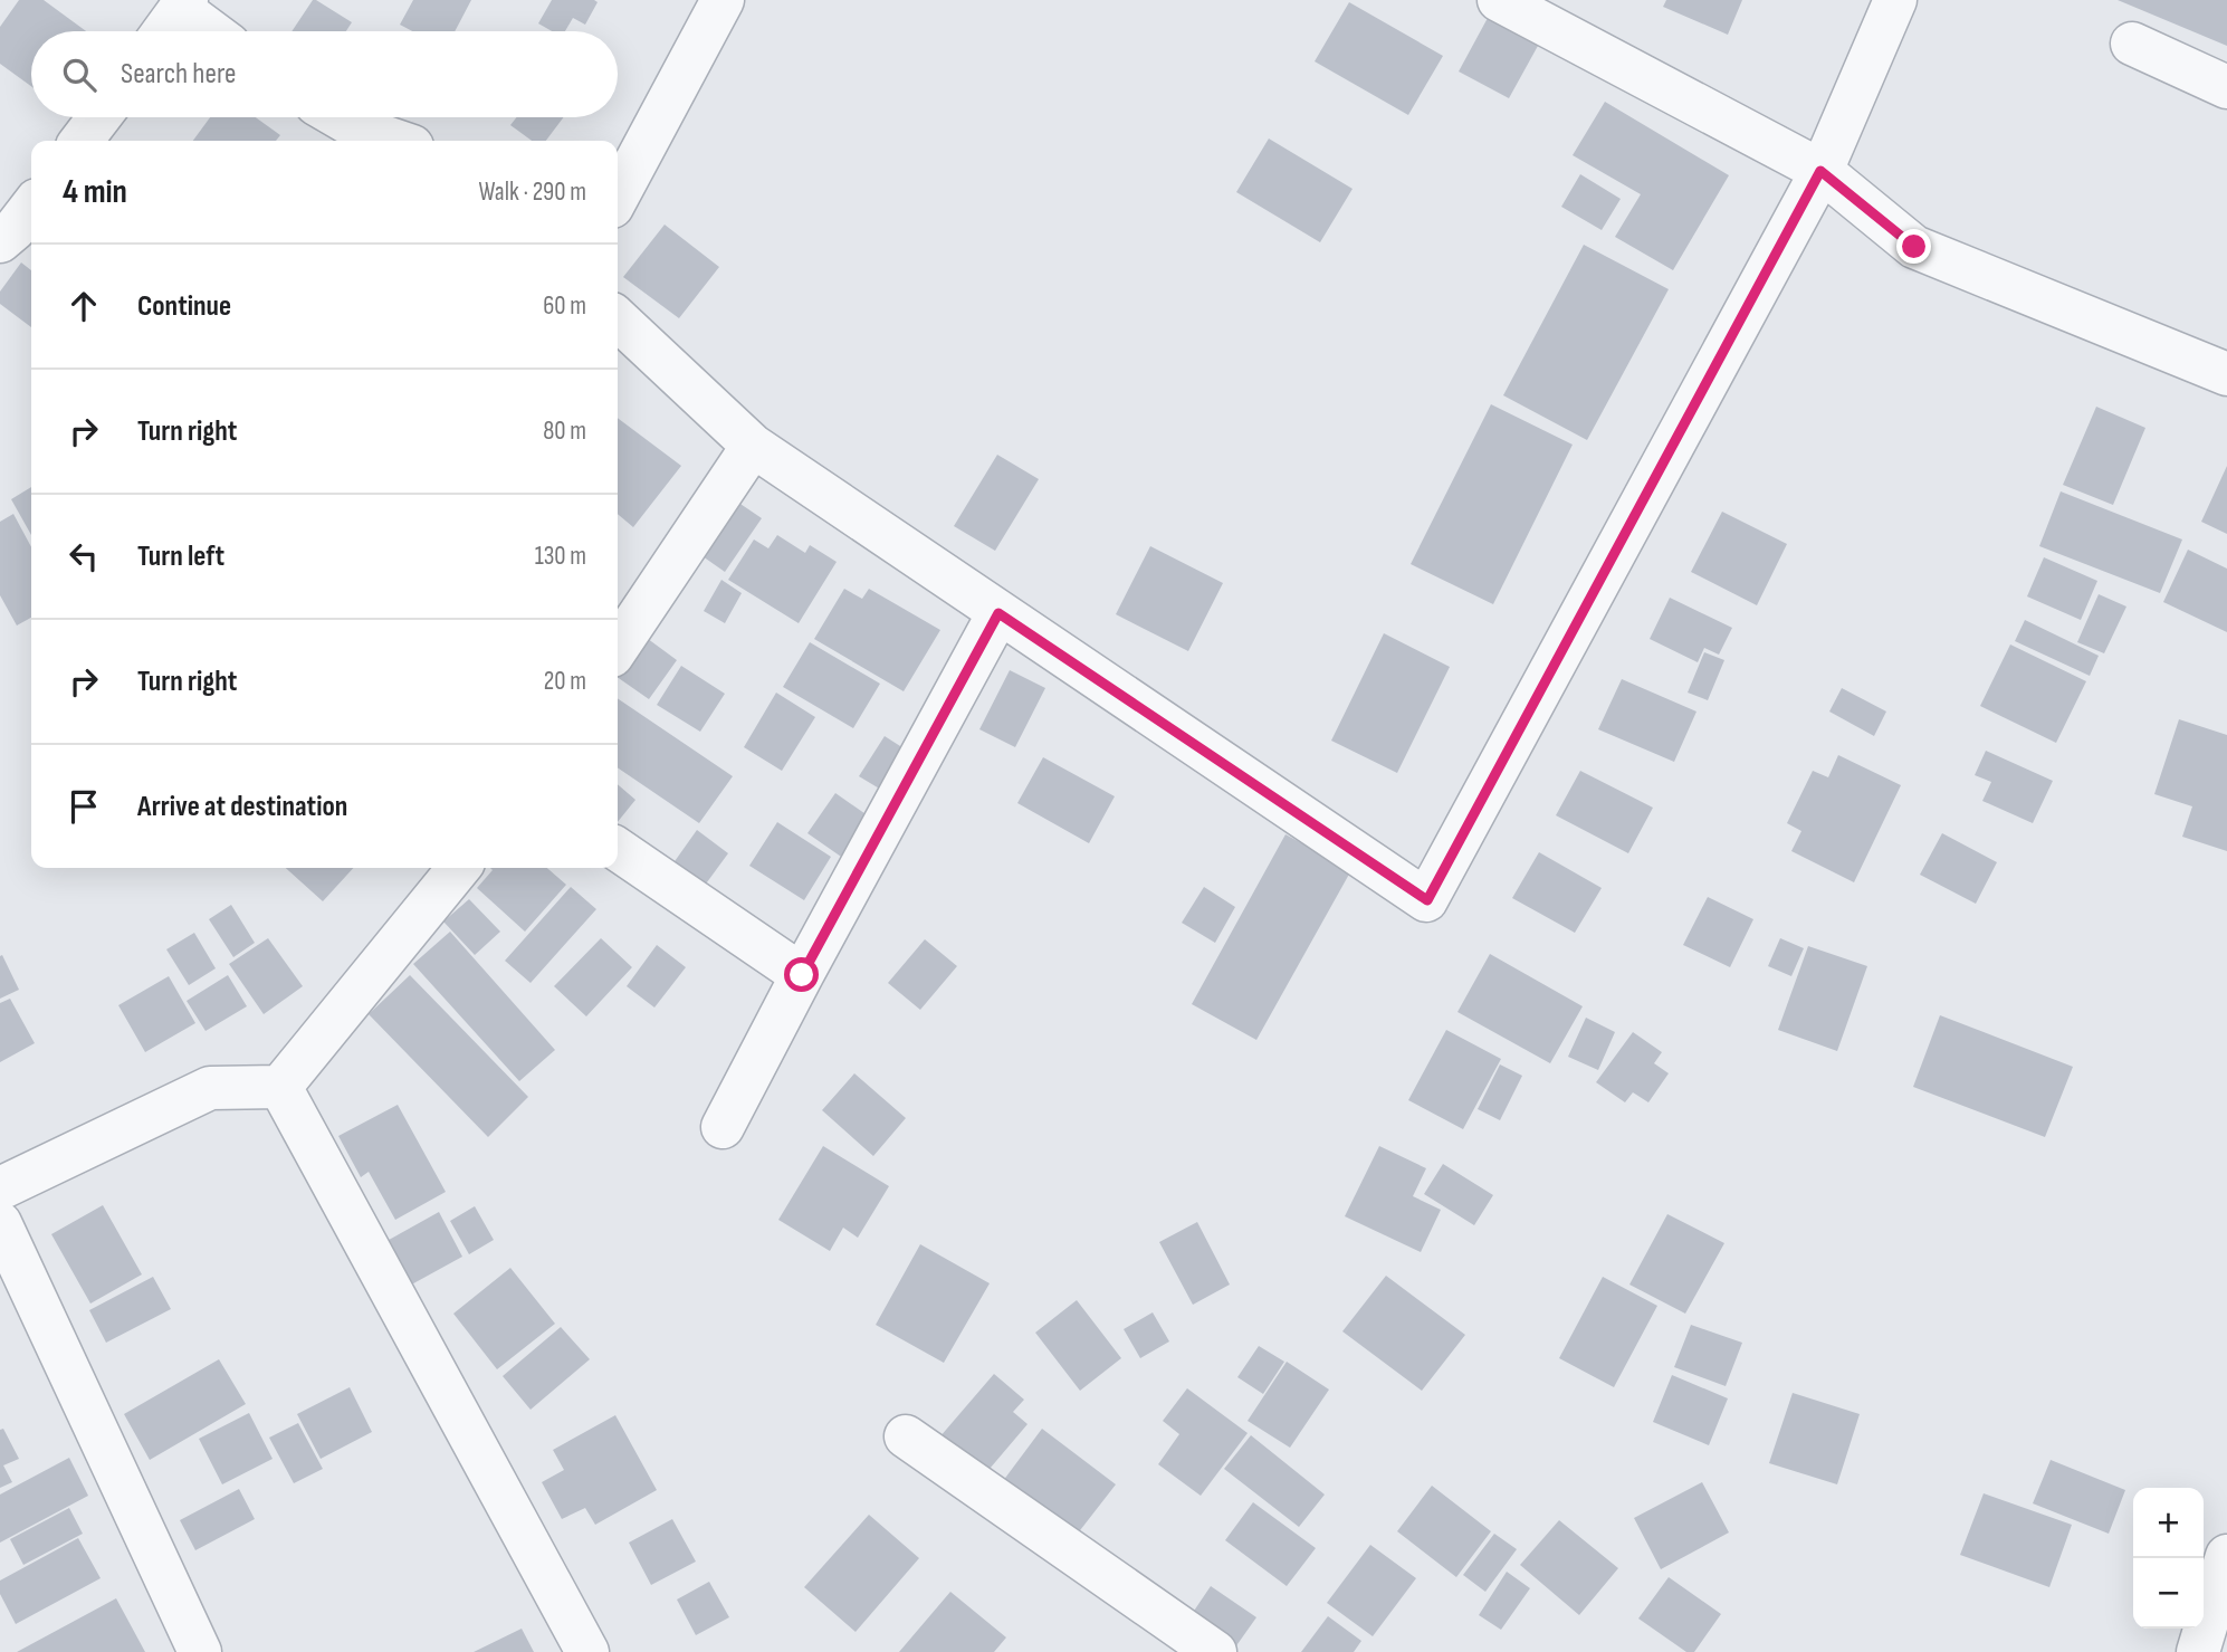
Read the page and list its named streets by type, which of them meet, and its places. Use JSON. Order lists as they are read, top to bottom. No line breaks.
{"page":{"search":"Search here","heading":["4 min","Walk · 290 m"],"list":[["Continue","60 m"],["Turn right","80 m"],["Turn left","130 m"],["Turn right","20 m"],"Arrive at destination"],"map_buttons":["+","−"]}}
